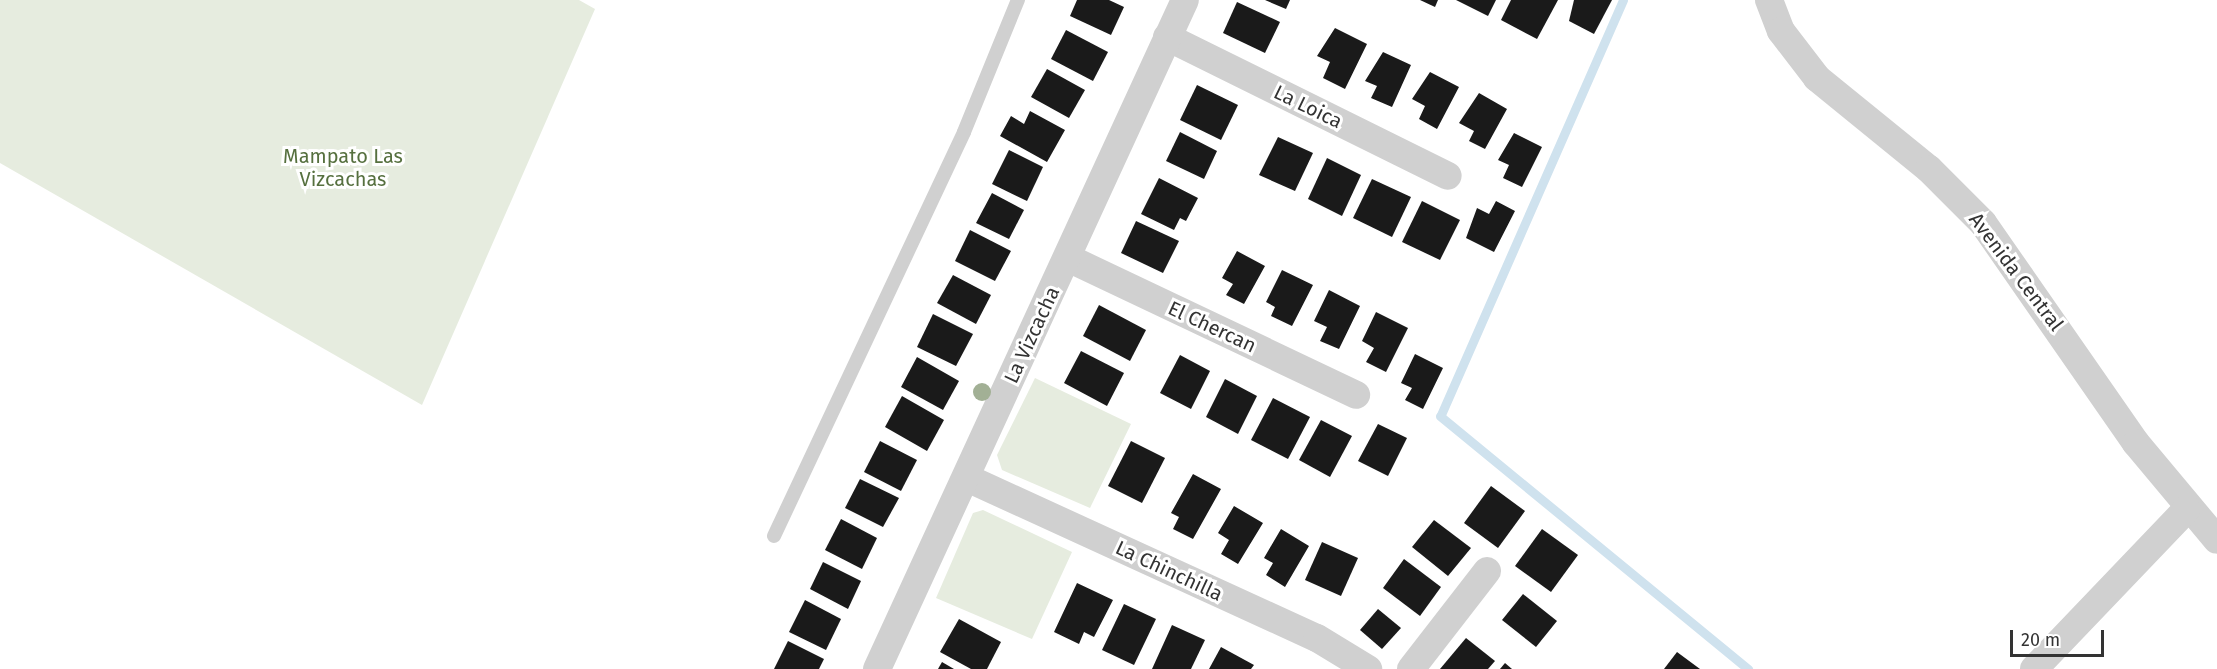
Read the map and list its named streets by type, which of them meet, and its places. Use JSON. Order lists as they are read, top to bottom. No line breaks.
{"streets":{"street":["La Loica","Avenida Central","El Chercan","La Vizcacha","La Chinchilla"]},"crossings":[["La Loica","La Vizcacha"],["El Chercan","La Vizcacha"],["La Vizcacha","La Chinchilla"]],"parks":["Mampato Las Vizcachas"],"scale_bar":"20 m"}
